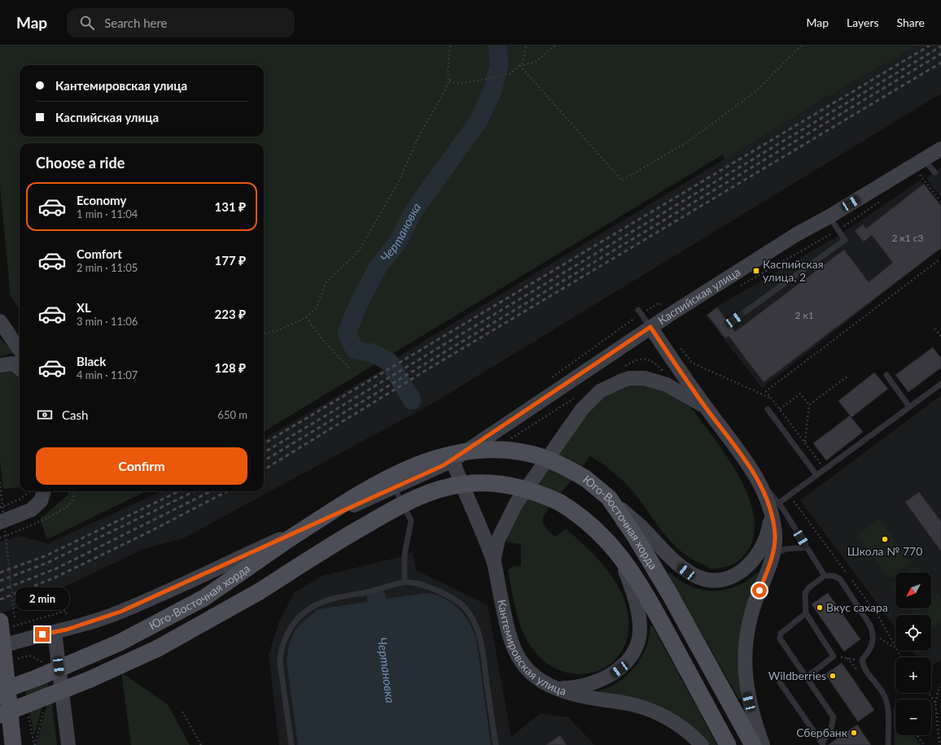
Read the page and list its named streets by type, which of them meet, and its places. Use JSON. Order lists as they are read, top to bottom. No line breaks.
{"streets":{"main road":["Каспийская улица","Юго-Восточная хорда","Кантемировская улица"]},"crossings":[["Каспийская улица","Кантемировская улица"]],"water":["Чертановка"],"places":{"transit":["Каспийская улица, 2"],"other":["Школа № 770","Вкус сахара","Wildberries","Сбербанк"]},"house_numbers":["2 к1 с3","2 к1"],"north":"bottom left","page":{"header":"Map","search":"Search here","nav":["Map","Layers","Share"],"banner":["Кантемировская улица","Каспийская улица"],"heading":"Choose a ride","list":[{"name":"Economy","note":"1 min · 11:04","value":"131 ₽"},{"name":"Comfort","note":"2 min · 11:05","value":"177 ₽"},{"name":"XL","note":"3 min · 11:06","value":"223 ₽"},{"name":"Black","note":"4 min · 11:07","value":"128 ₽"}],"pay":["Cash","650 m"],"buttons":"Confirm","map_buttons":["+","−"],"bubble":"2 min"}}
